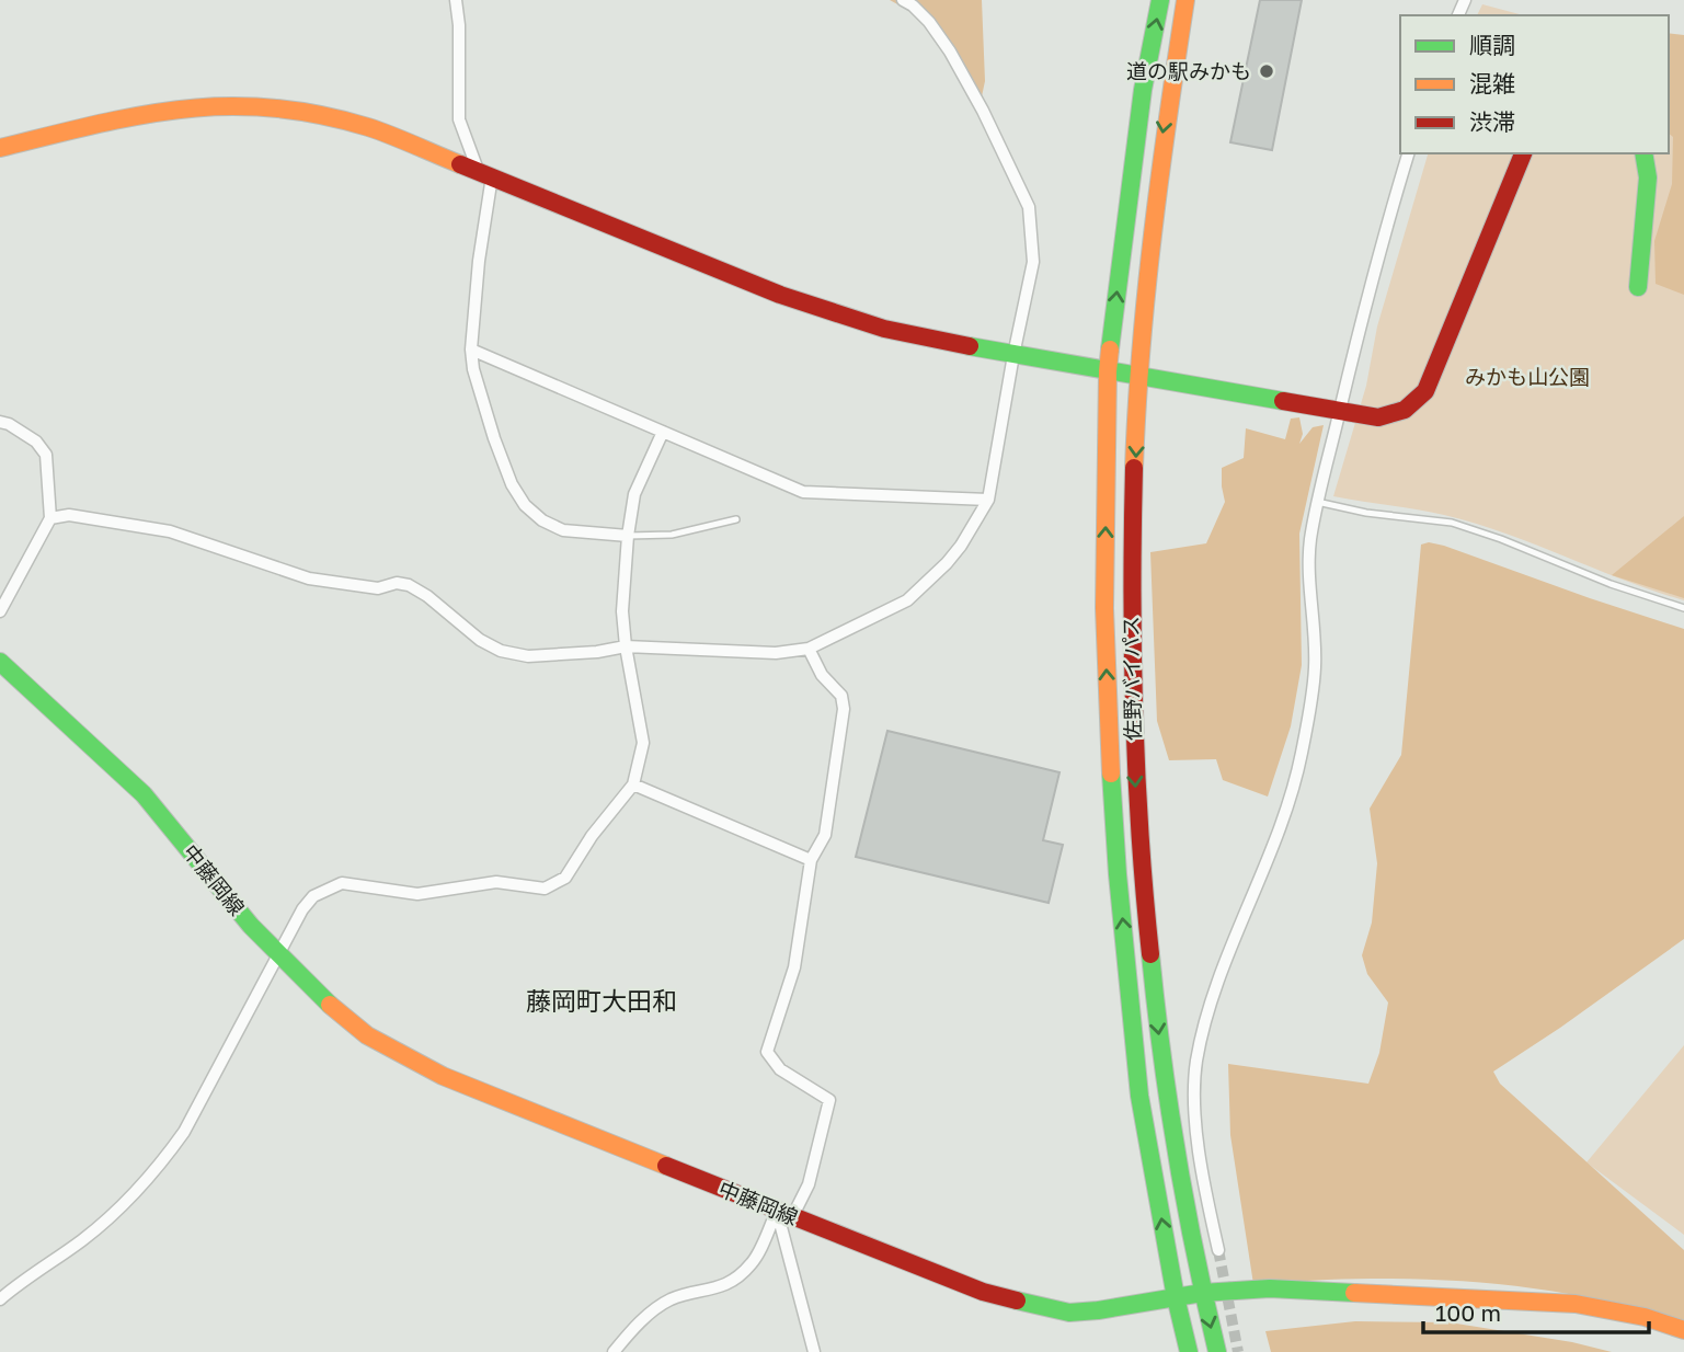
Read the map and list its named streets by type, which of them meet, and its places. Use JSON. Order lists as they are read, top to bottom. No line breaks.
{"streets":{"main road":["佐野バイパス","中藤岡線"]},"crossings":[["佐野バイパス","中藤岡線"]],"districts":["藤岡町大田和"],"parks":["みかも山公園"],"places":["道の駅みかも"],"legend":["順調","混雑","渋滞"],"scale_bar":"100 m"}
